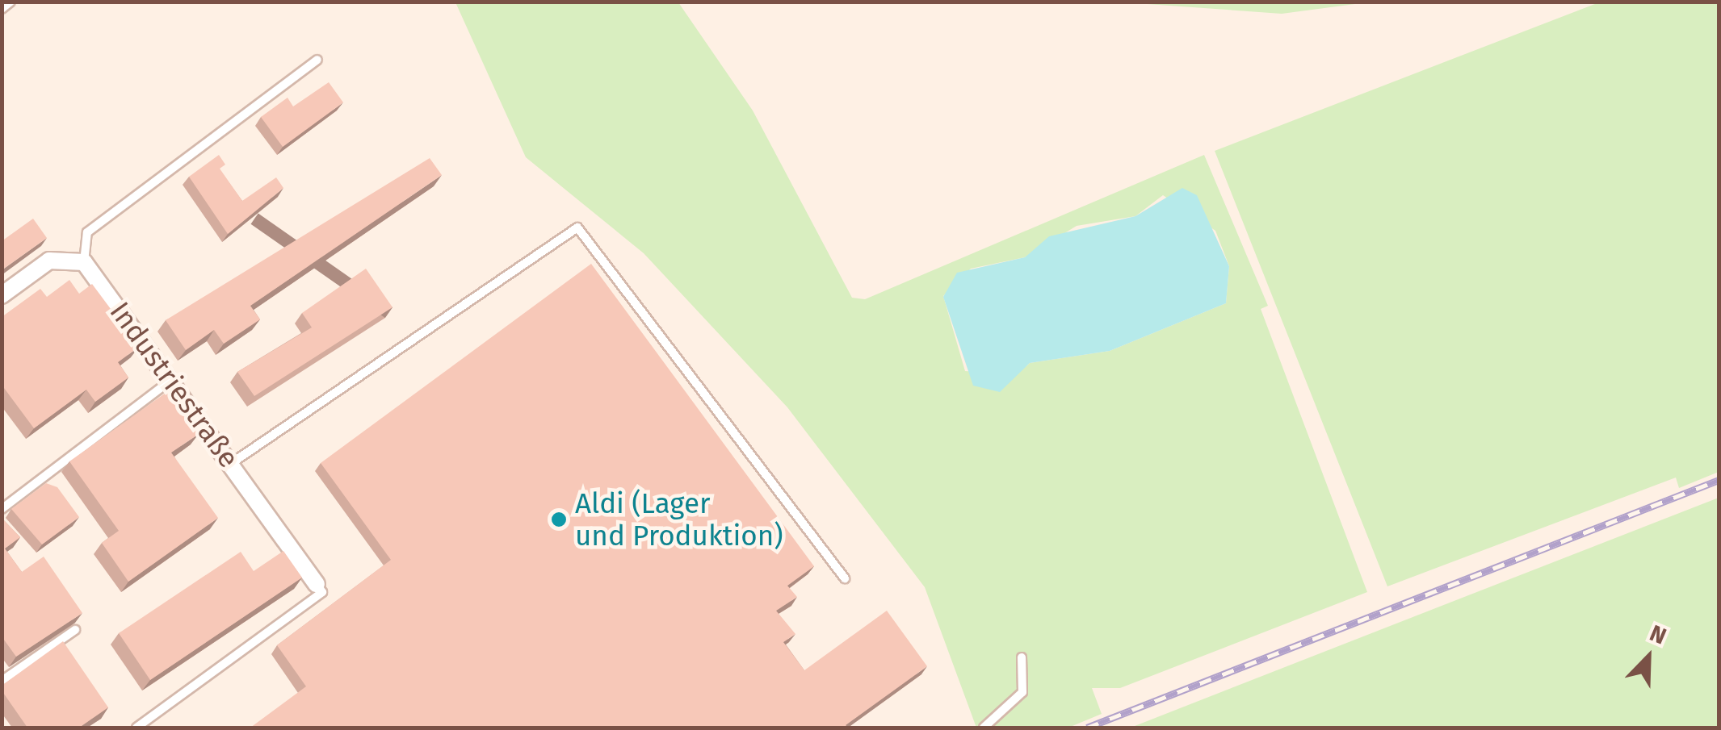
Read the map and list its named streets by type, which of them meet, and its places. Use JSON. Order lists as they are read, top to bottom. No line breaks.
{"streets":{"street":["Industriestraße"]},"places":["Aldi (Lager und Produktion)"],"north":"top right"}
